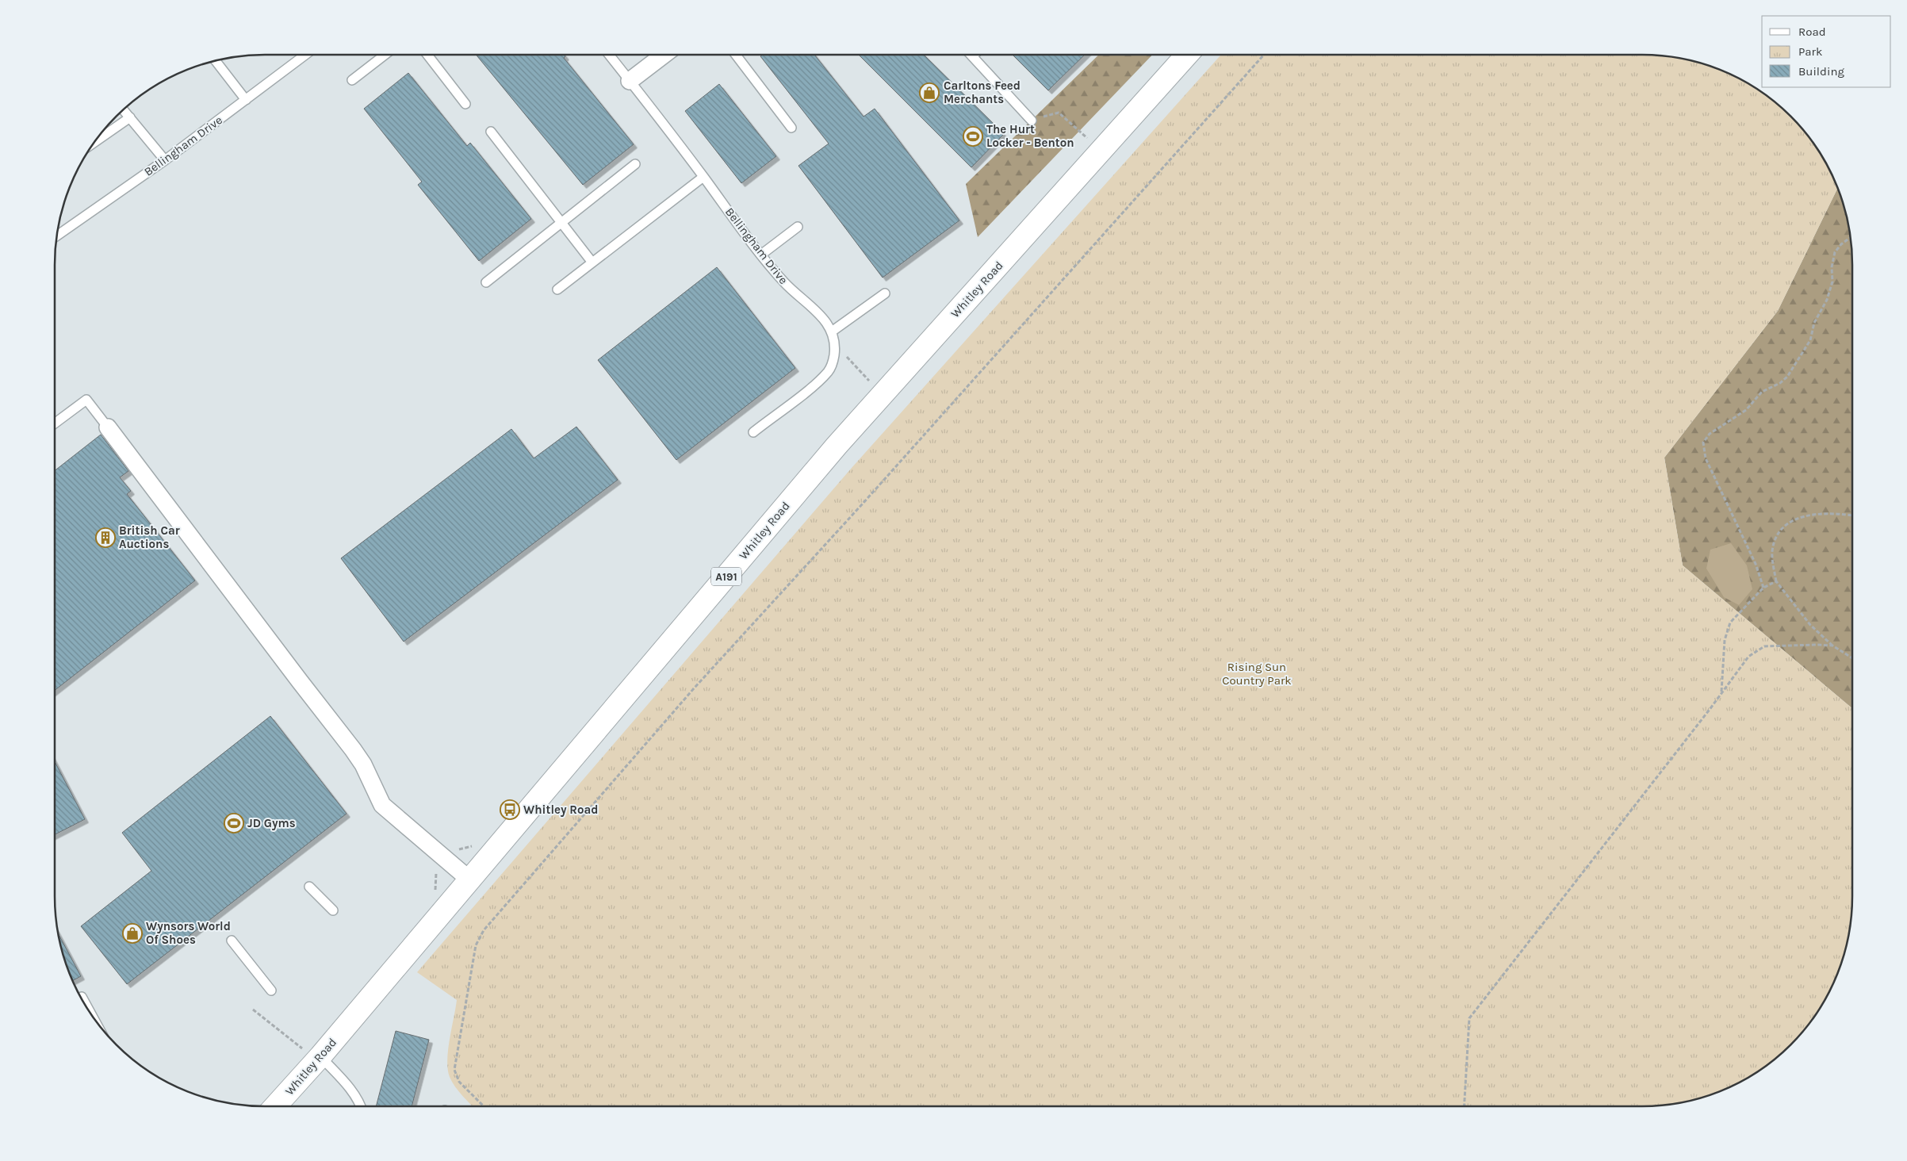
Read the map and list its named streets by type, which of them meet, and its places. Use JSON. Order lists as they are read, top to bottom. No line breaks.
{"streets":{"main road":["Whitley Road","A191"],"lane":["Bellingham Drive"]},"parks":["Rising Sun Country Park"],"places":{"shop":["Carltons Feed Merchants","Wynsors World Of Shoes"],"sports":["The Hurt Locker - Benton","JD Gyms"],"building":["British Car Auctions"],"bus stop":["Whitley Road"]},"legend":["Road","Park","Building"]}
